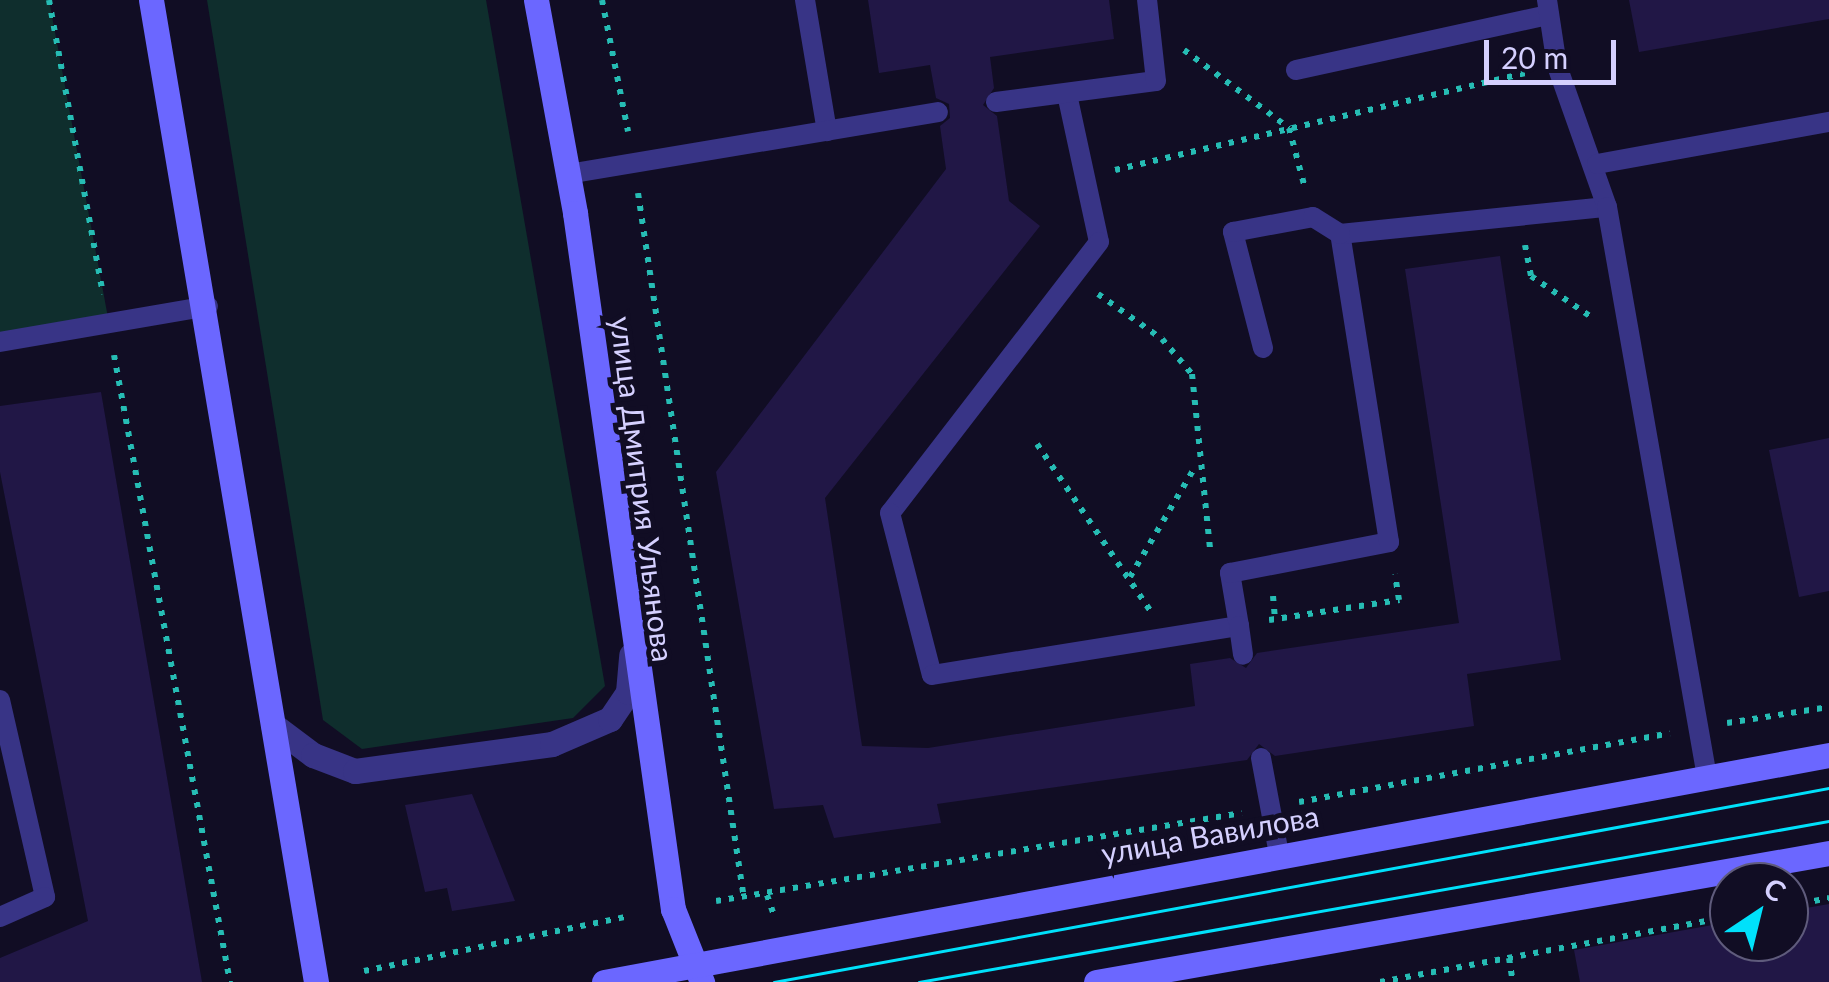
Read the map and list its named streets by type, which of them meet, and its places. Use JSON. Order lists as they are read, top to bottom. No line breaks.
{"streets":{"main road":["улица Дмитрия Ульянова","улица Вавилова"]},"crossings":[["улица Дмитрия Ульянова","улица Вавилова"]],"scale_bar":"20 m","north":"top right"}
